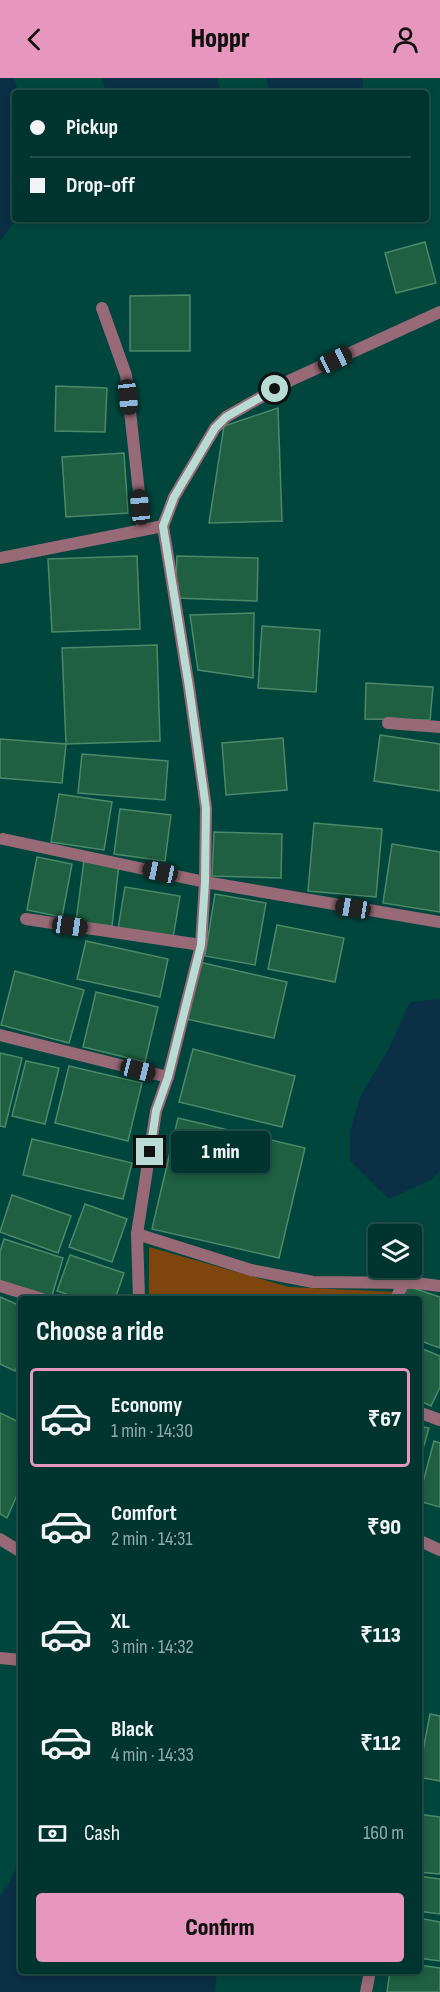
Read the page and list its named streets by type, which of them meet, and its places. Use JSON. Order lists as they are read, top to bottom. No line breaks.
{"page":{"header":"Hoppr","banner":["Pickup","Drop-off"],"bubble":"1 min","heading":"Choose a ride","list":[{"name":"Economy","note":"1 min · 14:30","value":"₹67"},{"name":"Comfort","note":"2 min · 14:31","value":"₹90"},{"name":"XL","note":"3 min · 14:32","value":"₹113"},{"name":"Black","note":"4 min · 14:33","value":"₹112"}],"pay":["Cash","160 m"],"buttons":"Confirm"}}
